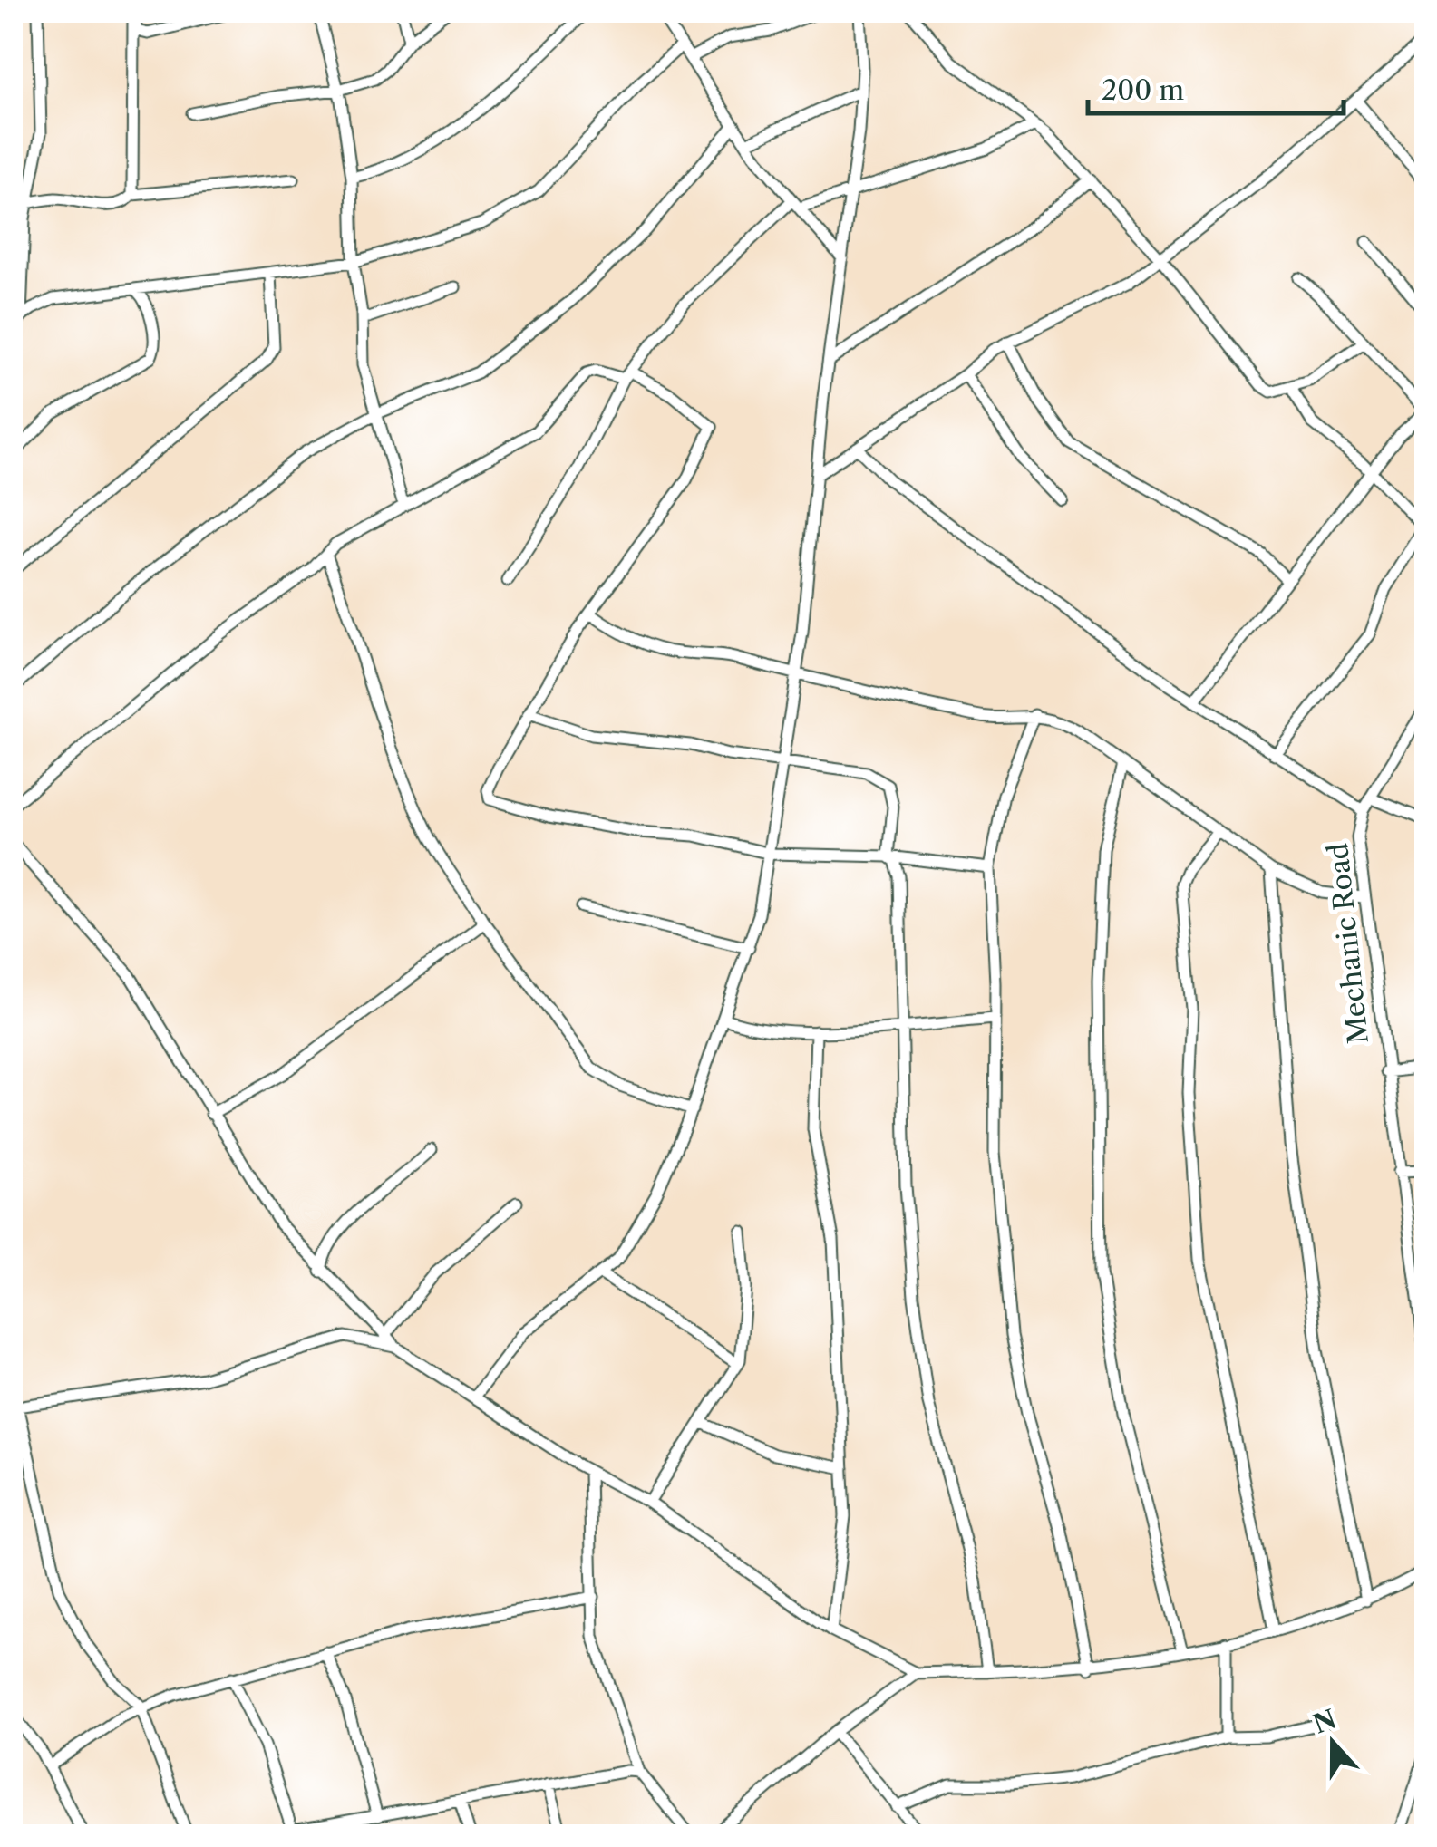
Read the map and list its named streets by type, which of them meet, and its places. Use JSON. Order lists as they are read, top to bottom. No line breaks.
{"streets":{"street":["Mechanic Road"]},"scale_bar":"200 m","north":"top"}
